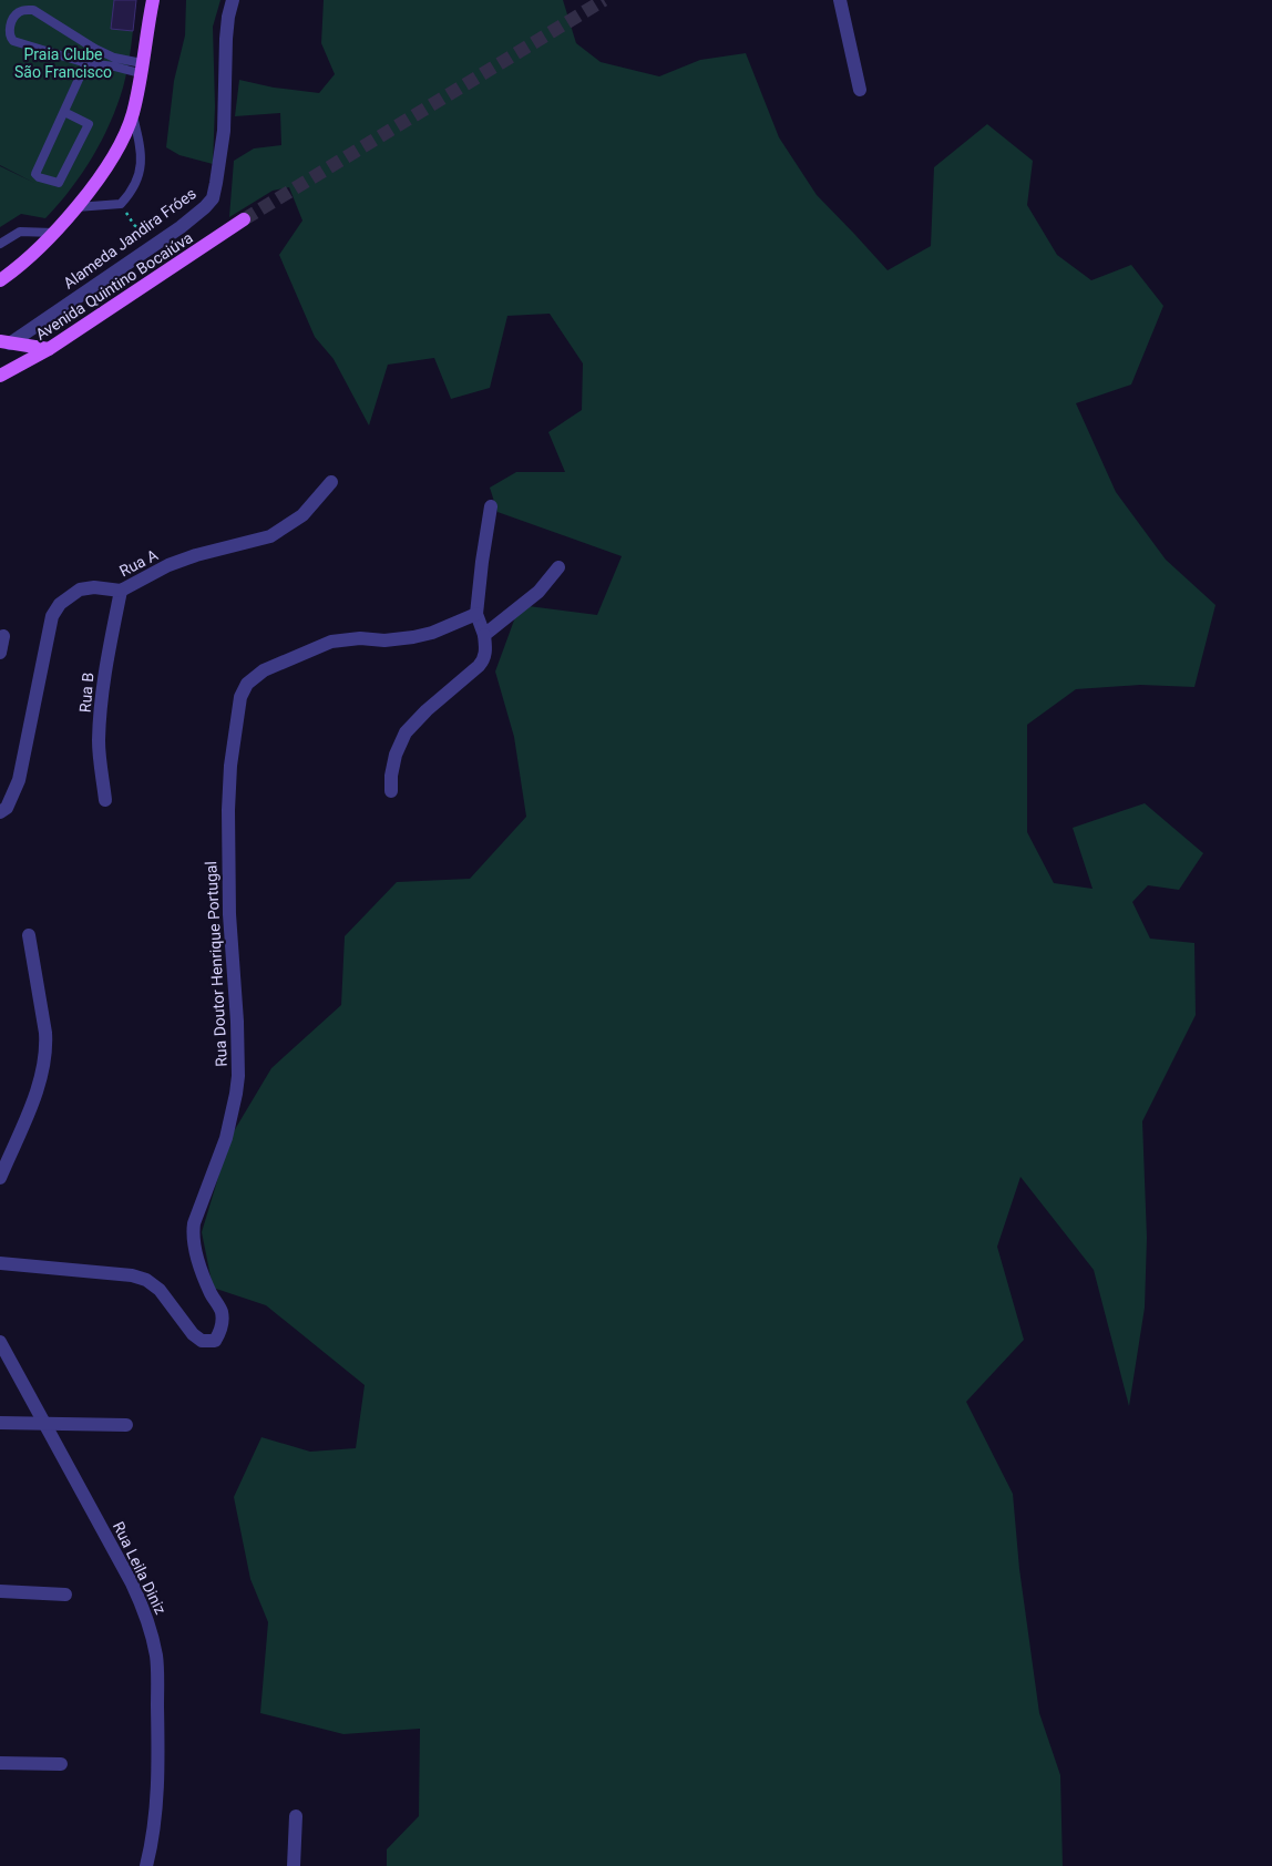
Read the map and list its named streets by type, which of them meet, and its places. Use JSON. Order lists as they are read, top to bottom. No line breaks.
{"streets":{"main road":["Avenida Quintino Bocaiúva"],"street":["Alameda Jandira Fróes","Rua A","Rua B","Rua Doutor Henrique Portugal","Rua Leila Diniz"]},"crossings":[["Rua A","Rua B"]],"parks":["Praia Clube São Francisco"]}
